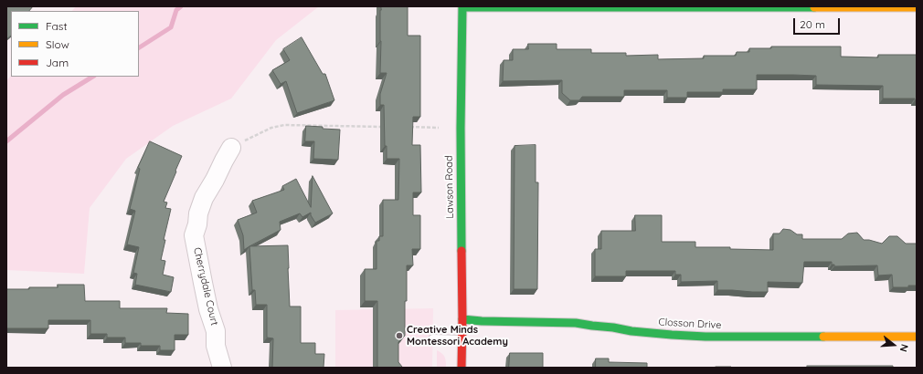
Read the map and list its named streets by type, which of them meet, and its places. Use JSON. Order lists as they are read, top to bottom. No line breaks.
{"streets":{"street":["Lawson Road","Cherrydale Court","Closson Drive"]},"crossings":[["Lawson Road","Closson Drive"]],"places":["Creative Minds Montessori Academy"],"legend":["Fast","Slow","Jam"],"scale_bar":"20 m","north":"right"}
